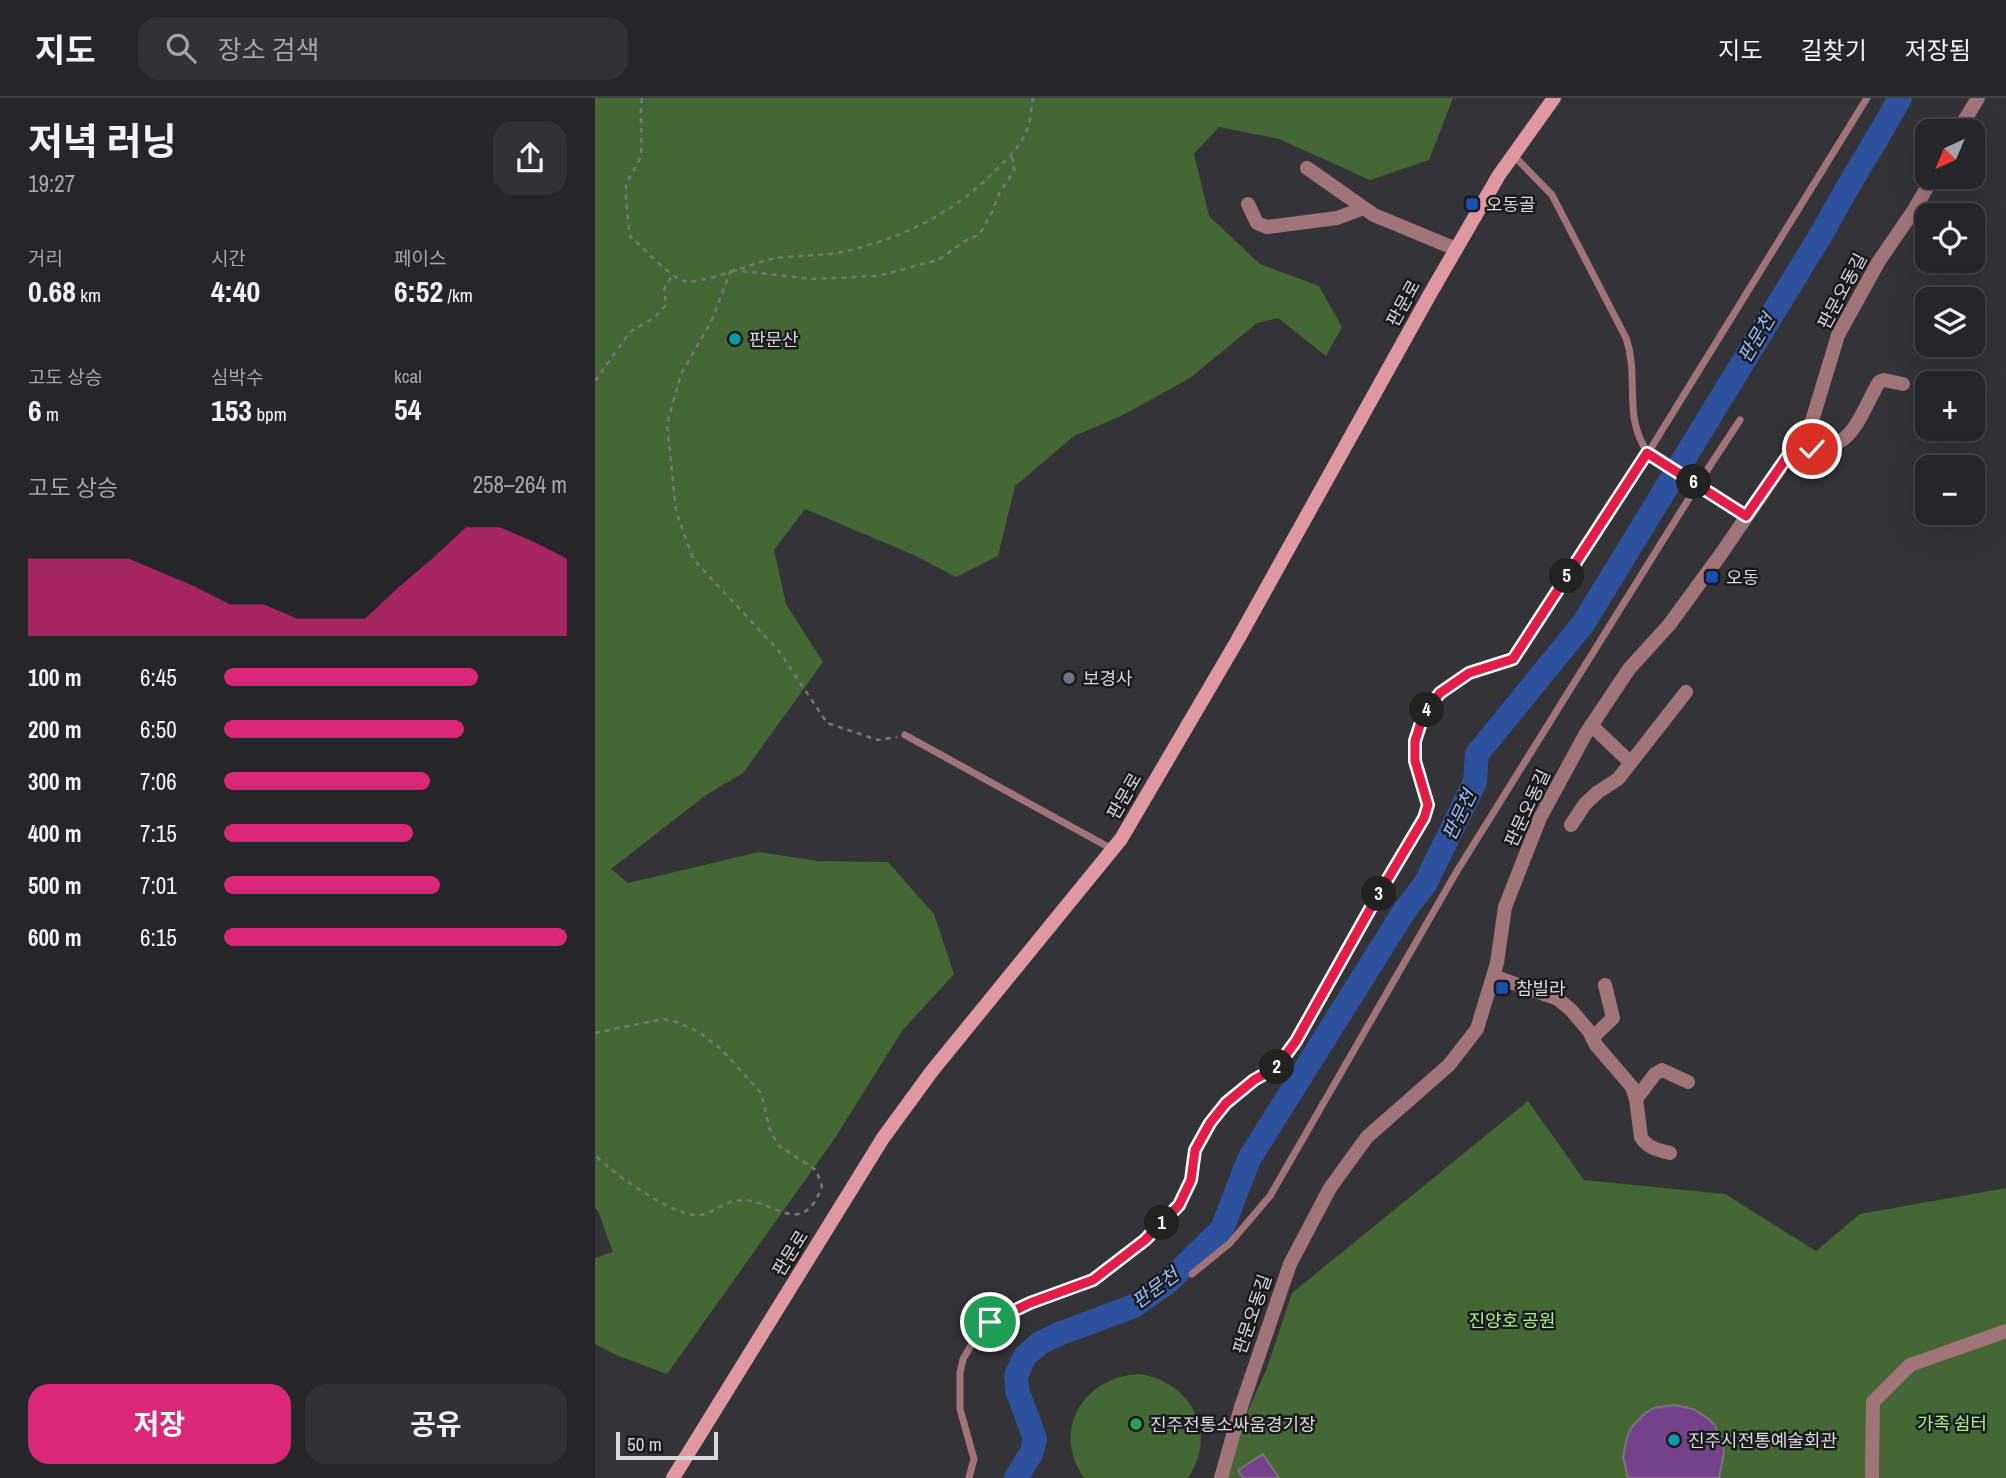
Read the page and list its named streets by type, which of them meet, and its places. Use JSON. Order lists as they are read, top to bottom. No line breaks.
{"streets":{"street":["판문오동길","판문로"]},"water":["판문천"],"parks":["진양호 공원","가족 쉼터"],"places":{"transit":["오동골","오동","참빌라"],"other":["판문산","보경사","진주전통소싸움경기장","진주시전통예술회관"]},"scale_bar":"50 m","north":"bottom left","page":{"header":"지도","search":"장소 검색","nav":["지도","길찾기","저장됨"],"heading":["저녁 러닝","19:27"],"map_buttons":["+","−"],"stats":[["거리","0.68 km"],["시간","4:40"],["페이스","6:52 /km"],["고도 상승","6 m"],["심박수","153 bpm"],["kcal","54"]],"chart":["고도 상승","258–264 m"],"pins":["6","5","4","3","2","1"],"list":[{"name":"100 m","note":"6:45"},{"name":"200 m","note":"6:50"},{"name":"300 m","note":"7:06"},{"name":"400 m","note":"7:15"},{"name":"500 m","note":"7:01"},{"name":"600 m","note":"6:15"}],"buttons":["저장","공유"],"scale":"50 m"}}
